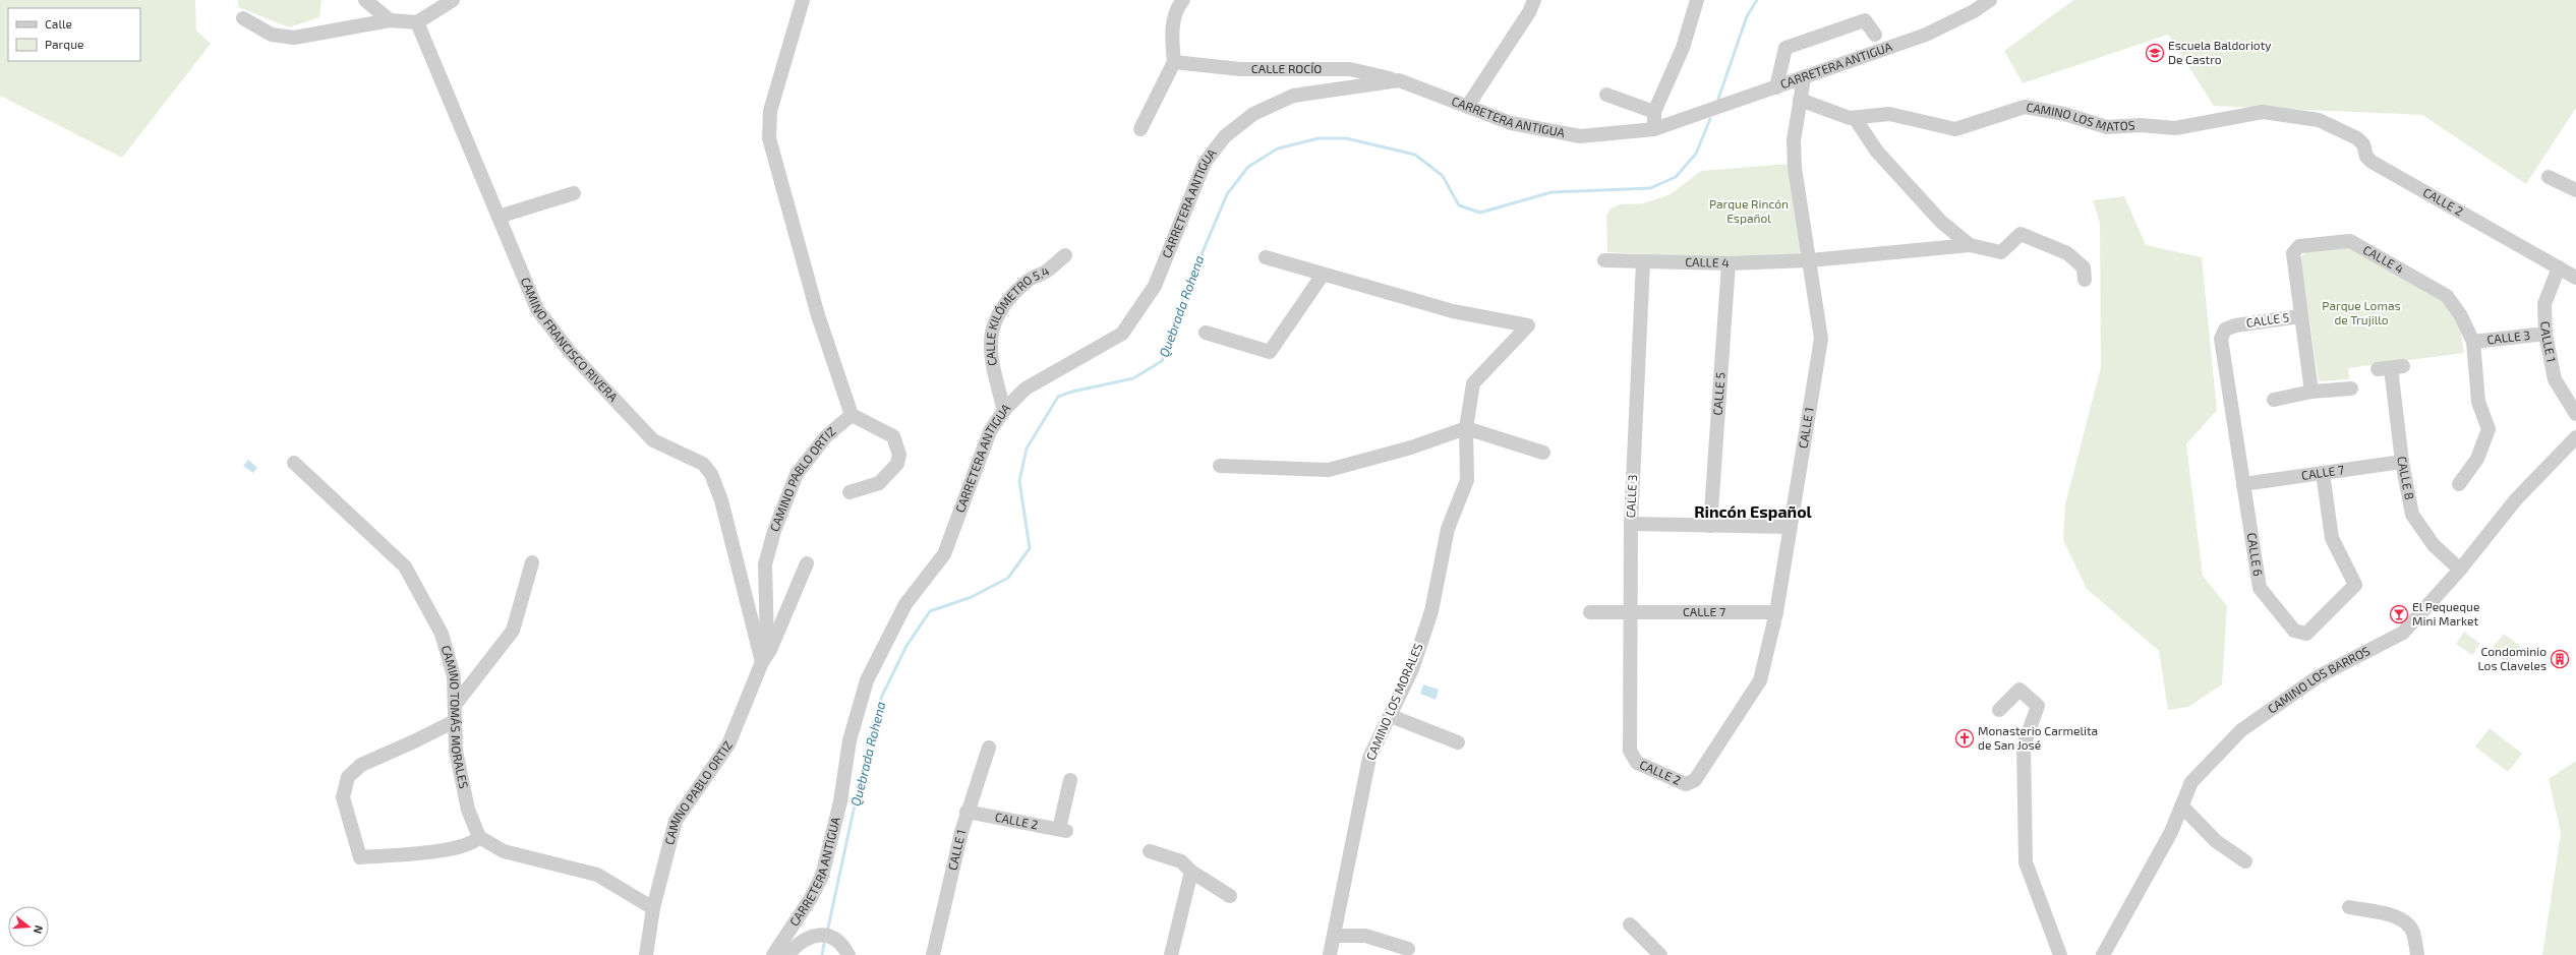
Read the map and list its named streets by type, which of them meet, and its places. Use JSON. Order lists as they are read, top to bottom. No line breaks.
{"streets":{"street":["CARRETERA ANTIGUA","CALLE ROCÍO","CAMINO LOS MATOS","CALLE 2","CALLE 4","CALLE KILÓMETRO 5.4","CALLE 5","CAMINO FRANCISCO RIVERA","CALLE 3","CALLE 1","CALLE 7","CALLE 8","CAMINO PABLO ORTIZ","CALLE 6","CAMINO LOS BARROS","CAMINO LOS MORALES","CAMINO TOMÁS MORALES"]},"crossings":[["CARRETERA ANTIGUA","CALLE ROCÍO"],["CARRETERA ANTIGUA","CALLE KILÓMETRO 5.4"],["CARRETERA ANTIGUA","CALLE 1"],["CAMINO LOS MATOS","CALLE 2"],["CAMINO LOS MATOS","CALLE 1"],["CALLE 2","CALLE 3"],["CALLE 2","CALLE 1"],["CALLE 4","CALLE 5"],["CALLE 4","CALLE 3"],["CALLE 4","CALLE 1"],["CALLE 5","CALLE 6"],["CAMINO FRANCISCO RIVERA","CAMINO PABLO ORTIZ"],["CALLE 3","CALLE 1"],["CALLE 3","CALLE 7"],["CALLE 1","CALLE 7"],["CALLE 7","CALLE 8"],["CALLE 7","CALLE 6"],["CALLE 8","CAMINO LOS BARROS"]],"districts":["Rincón Español"],"water":["Quebrada Rohena"],"parks":["Parque Rincón Español","Parque Lomas de Trujillo"],"places":{"school or university":["Escuela Baldorioty De Castro"],"bar":["El Pequeque Mini Market"],"building":["Condominio Los Claveles"],"church":["Monasterio Carmelita de San José"]},"legend":["Calle","Parque"],"north":"right"}
